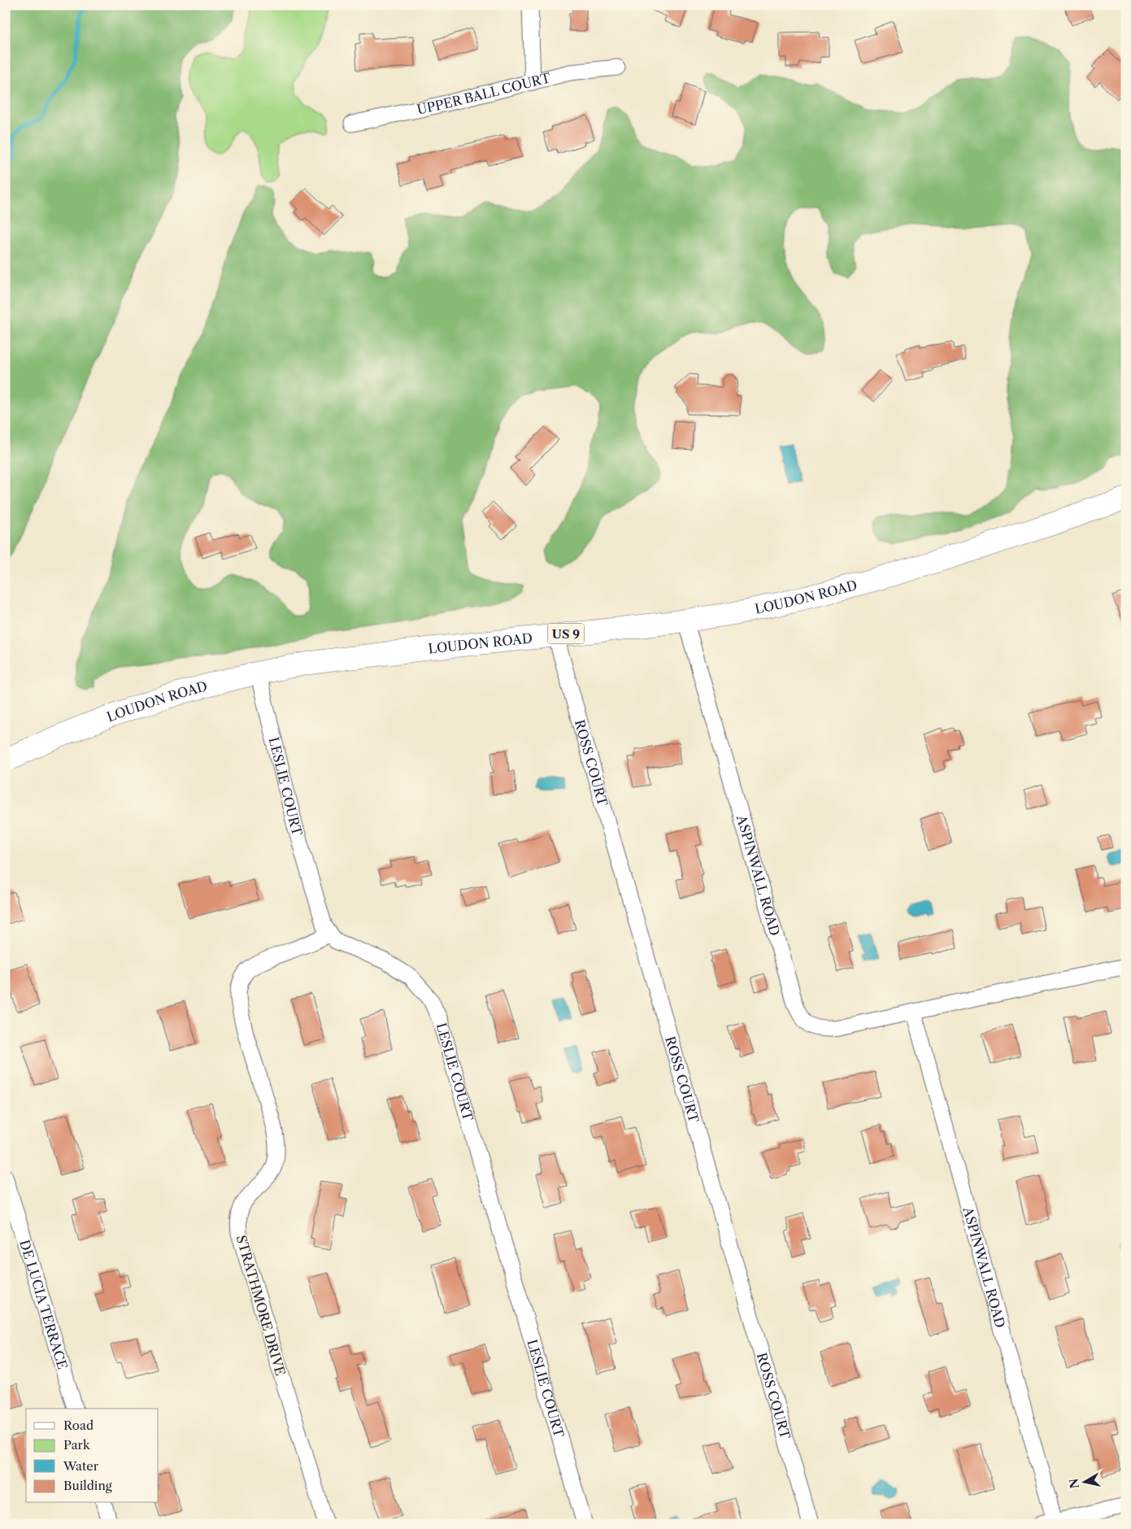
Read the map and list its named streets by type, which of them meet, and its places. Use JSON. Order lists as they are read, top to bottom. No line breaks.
{"streets":{"main road":["LOUDON ROAD","US 9"],"street":["UPPER BALL COURT","ROSS COURT","LESLIE COURT","ASPINWALL ROAD","DE LUCIA TERRACE","STRATHMORE DRIVE"]},"crossings":[["LOUDON ROAD","ROSS COURT"],["LOUDON ROAD","LESLIE COURT"],["LOUDON ROAD","ASPINWALL ROAD"],["LESLIE COURT","STRATHMORE DRIVE"]],"legend":["Road","Park","Water","Building"],"north":"left"}
